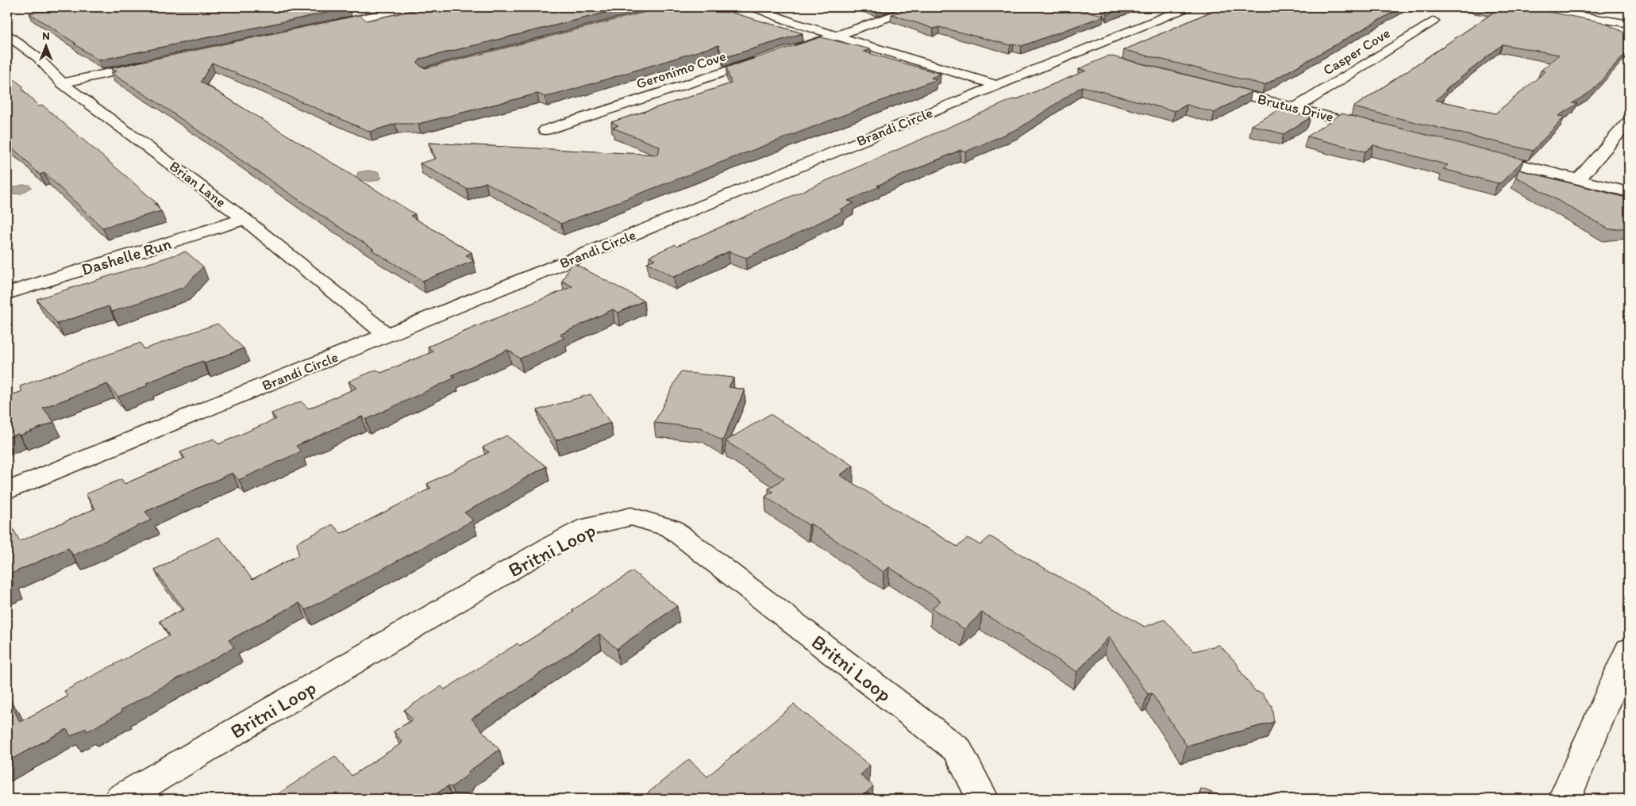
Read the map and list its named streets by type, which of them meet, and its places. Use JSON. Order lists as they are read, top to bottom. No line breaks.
{"streets":{"street":["Casper Cove","Geronimo Cove","Brutus Drive","Brandi Circle","Brian Lane","Dashelle Run","Britni Loop"]},"crossings":[["Casper Cove","Brutus Drive"],["Brandi Circle","Brian Lane"],["Brian Lane","Dashelle Run"]],"north":"top"}
